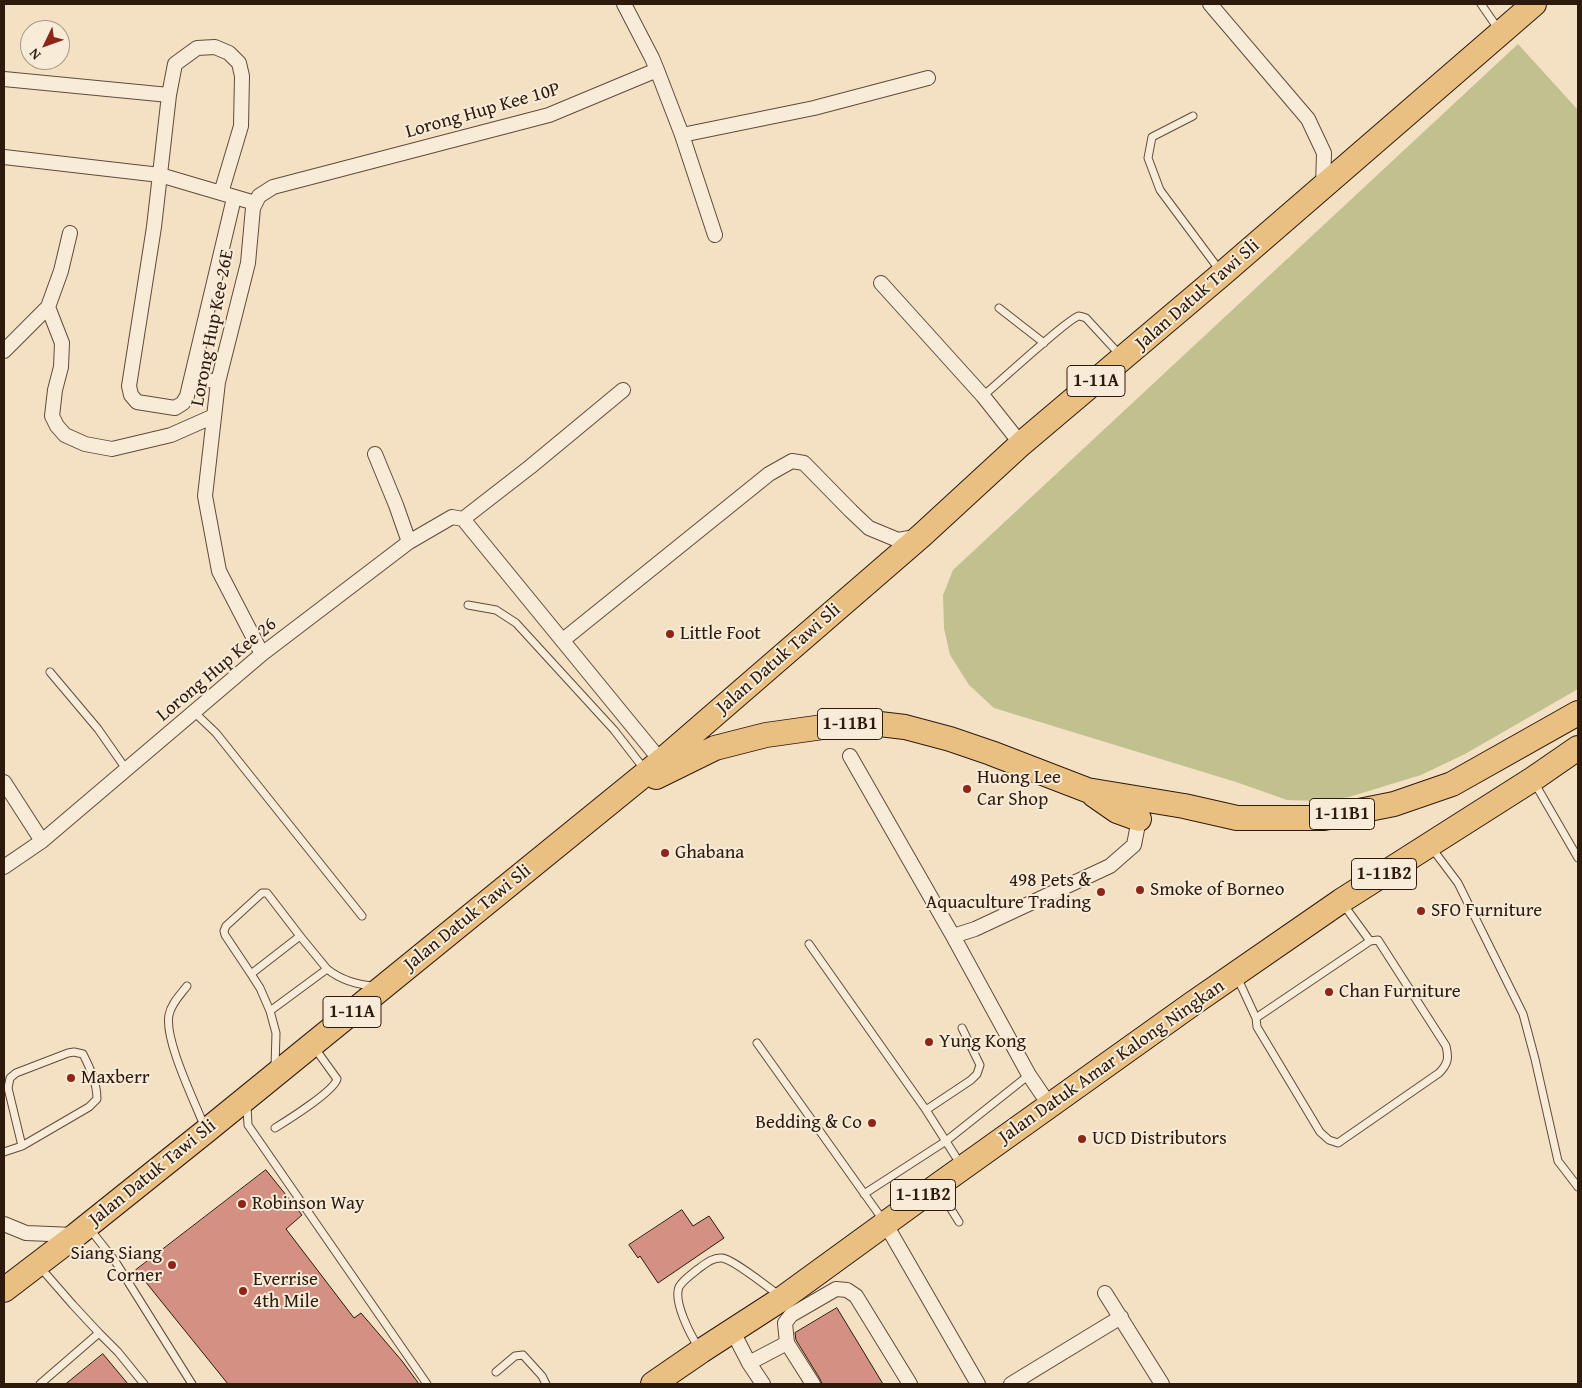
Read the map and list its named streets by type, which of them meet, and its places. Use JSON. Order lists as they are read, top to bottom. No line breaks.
{"streets":{"highway":["Jalan Datuk Tawi Sli","1-11A","1-11B1","1-11B2","Jalan Datuk Amar Kalong Ningkan"],"street":["Lorong Hup Kee 10P","Lorong Hup Kee 26E","Lorong Hup Kee 26"]},"crossings":[["Lorong Hup Kee 10P","Lorong Hup Kee 26E"],["Jalan Datuk Tawi Sli","1-11B1"],["Lorong Hup Kee 26E","Lorong Hup Kee 26"]],"places":["Little Foot","Huong Lee Car Shop","Ghabana","Smoke of Borneo","498 Pets & Aquaculture Trading","SFO Furniture","Chan Furniture","Yung Kong","Maxberr","Bedding & Co","UCD Distributors","Robinson Way","Siang Siang Corner","Everrise 4th Mile"],"north":"bottom left"}
